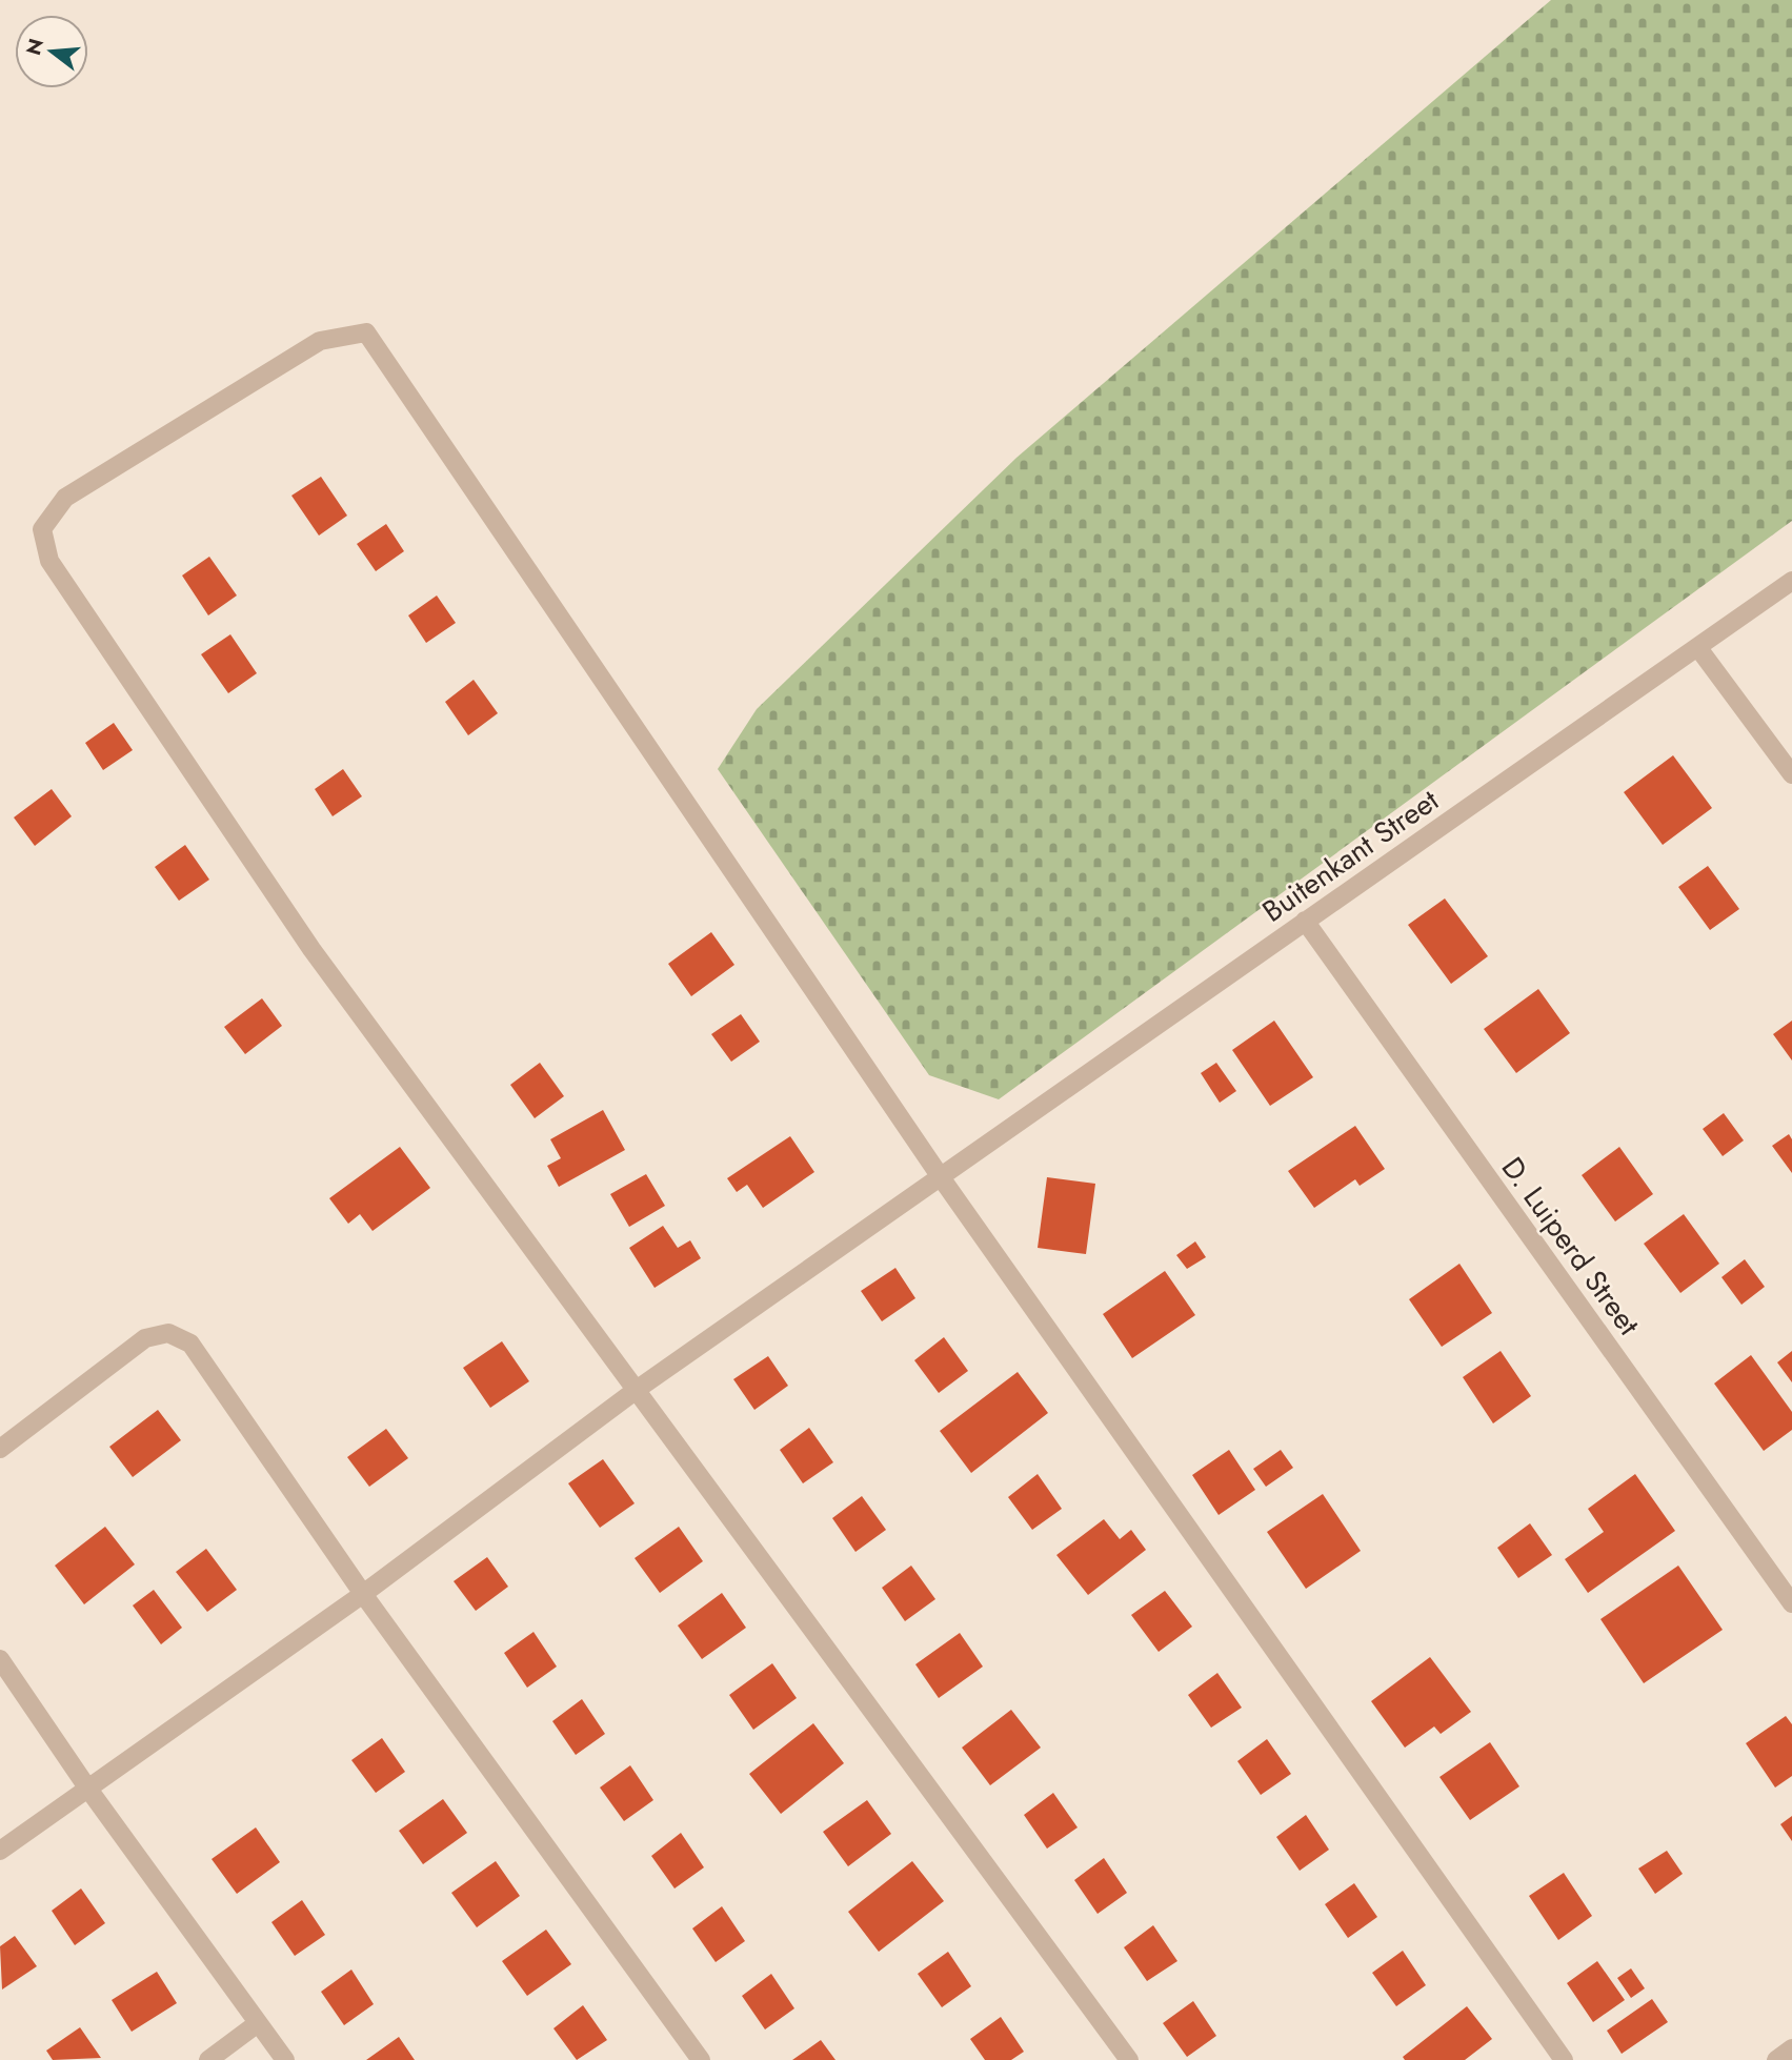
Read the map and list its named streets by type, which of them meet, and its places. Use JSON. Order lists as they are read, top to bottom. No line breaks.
{"streets":{"street":["Buitenkant Street","D. Luiperd Street"]},"crossings":[["Buitenkant Street","D. Luiperd Street"]],"north":"left"}
